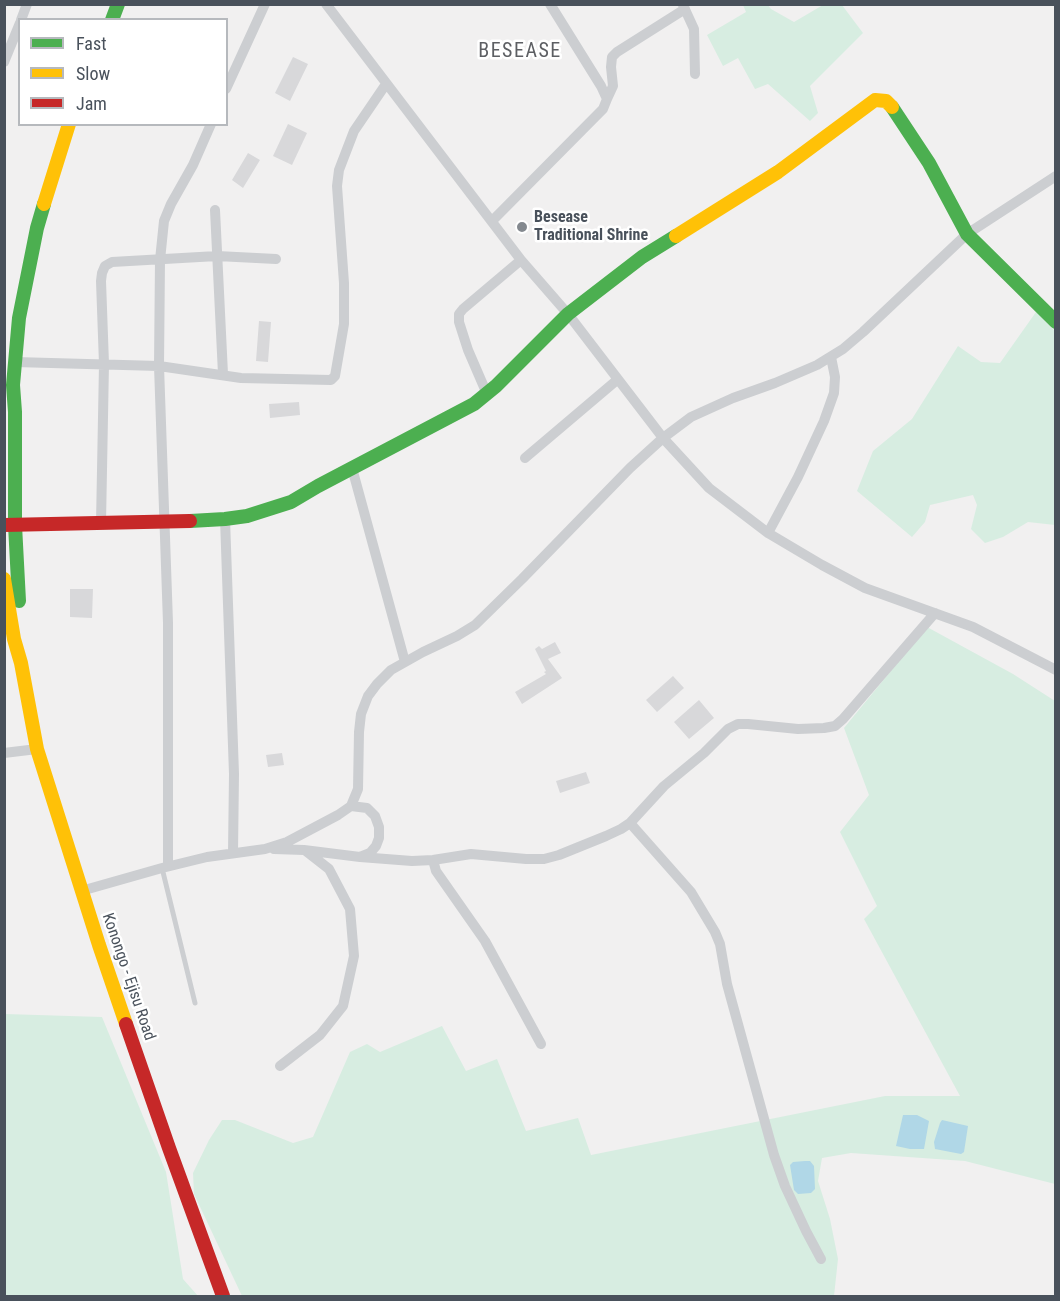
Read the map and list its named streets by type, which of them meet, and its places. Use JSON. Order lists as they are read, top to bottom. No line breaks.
{"streets":{"main road":["Konongo - Ejisu Road"]},"districts":["BESEASE"],"places":["Besease Traditional Shrine"],"legend":["Fast","Slow","Jam"]}
